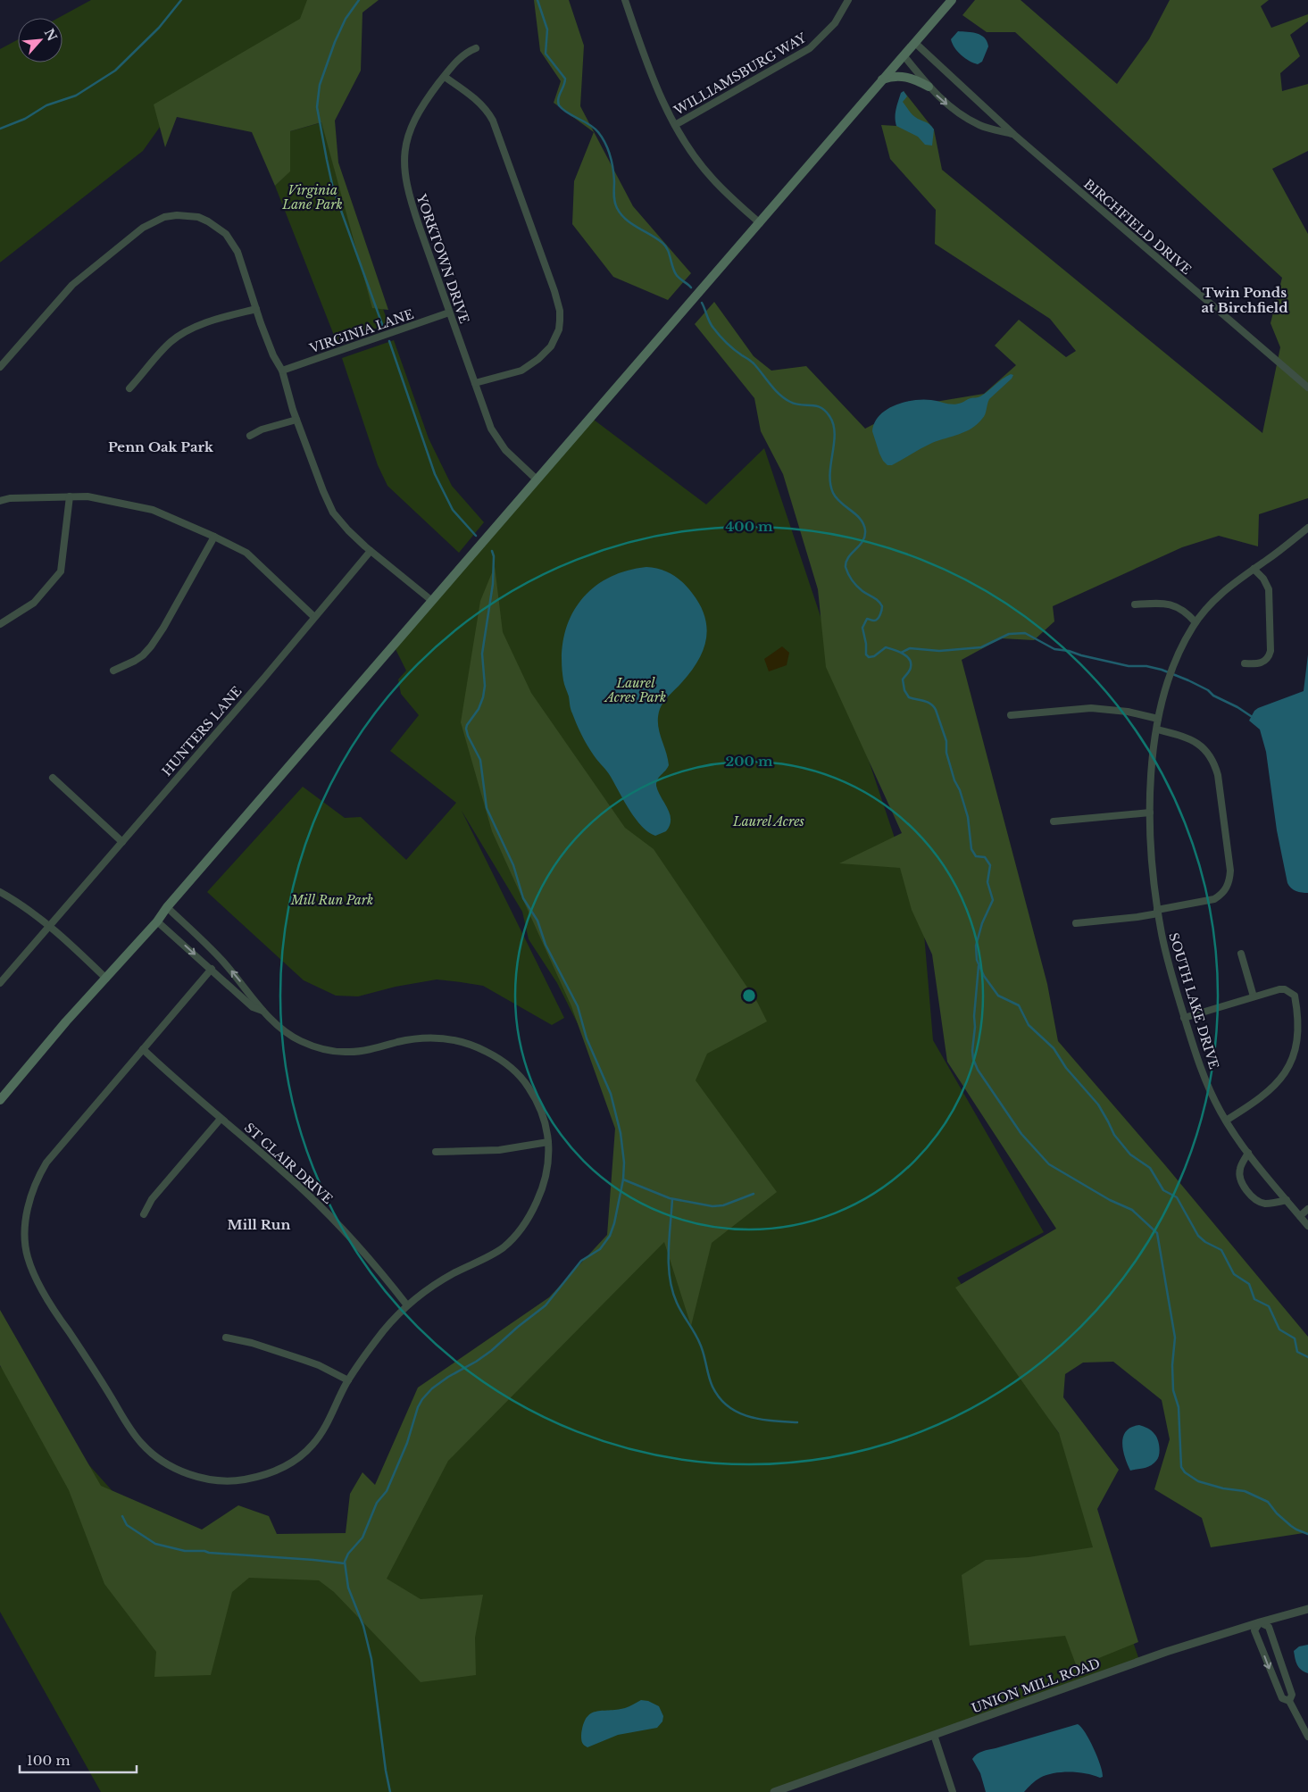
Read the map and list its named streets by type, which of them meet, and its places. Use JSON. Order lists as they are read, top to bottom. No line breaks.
{"streets":{"street":["WILLIAMSBURG WAY","BIRCHFIELD DRIVE","YORKTOWN DRIVE","VIRGINIA LANE","HUNTERS LANE","SOUTH LAKE DRIVE","ST CLAIR DRIVE","UNION MILL ROAD"]},"crossings":[["YORKTOWN DRIVE","VIRGINIA LANE"]],"districts":["Twin Ponds at Birchfield","Penn Oak Park","Mill Run"],"parks":["Virginia Lane Park","Laurel Acres Park","Laurel Acres","Mill Run Park"],"scale_bar":"100 m","north":"top right","rings":["400 m","200 m"]}
